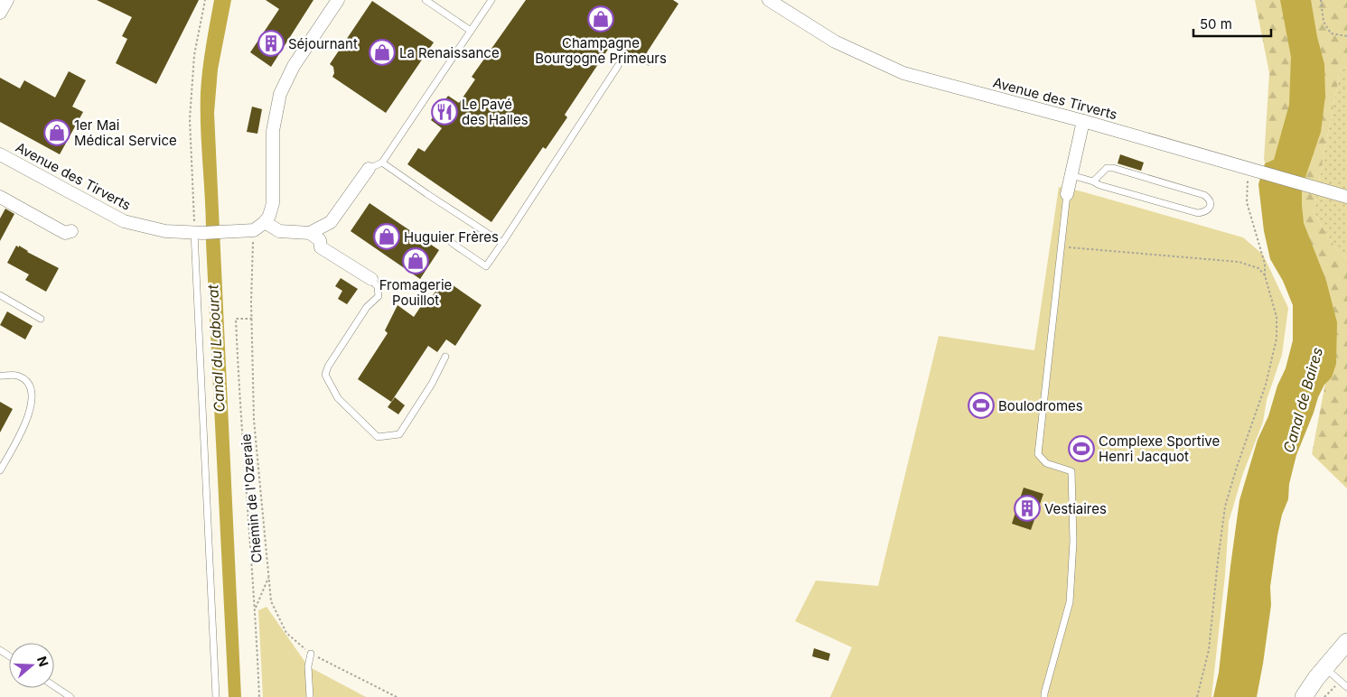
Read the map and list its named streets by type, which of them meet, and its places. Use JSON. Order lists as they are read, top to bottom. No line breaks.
{"streets":{"street":["Avenue des Tirverts"],"path":["Chemin de l'Ozeraie"]},"crossings":[["Avenue des Tirverts","Chemin de l'Ozeraie"]],"water":["Canal du Labourat","Canal de Baires"],"places":{"shop":["Champagne Bourgogne Primeurs","La Renaissance","1er Mai Médical Service","Huguier Frères","Fromagerie Pouillot"],"building":["Séjournant","Vestiaires"],"restaurant":["Le Pavé des Halles"],"sports":["Boulodromes","Complexe Sportive Henri Jacquot"]},"scale_bar":"50 m","north":"right"}
